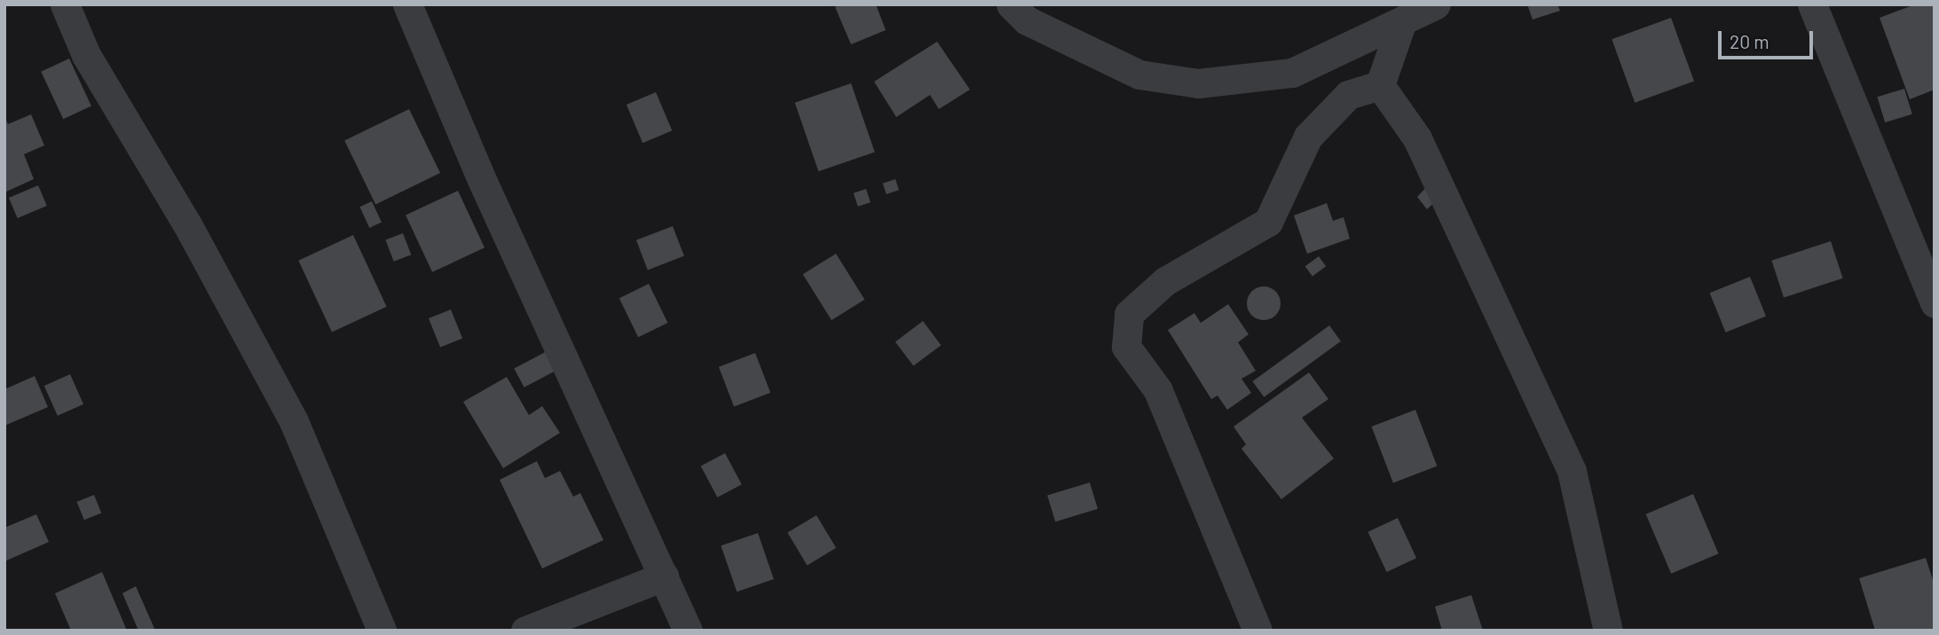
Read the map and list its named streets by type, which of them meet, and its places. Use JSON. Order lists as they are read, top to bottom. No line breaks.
{"scale_bar":"20 m"}
